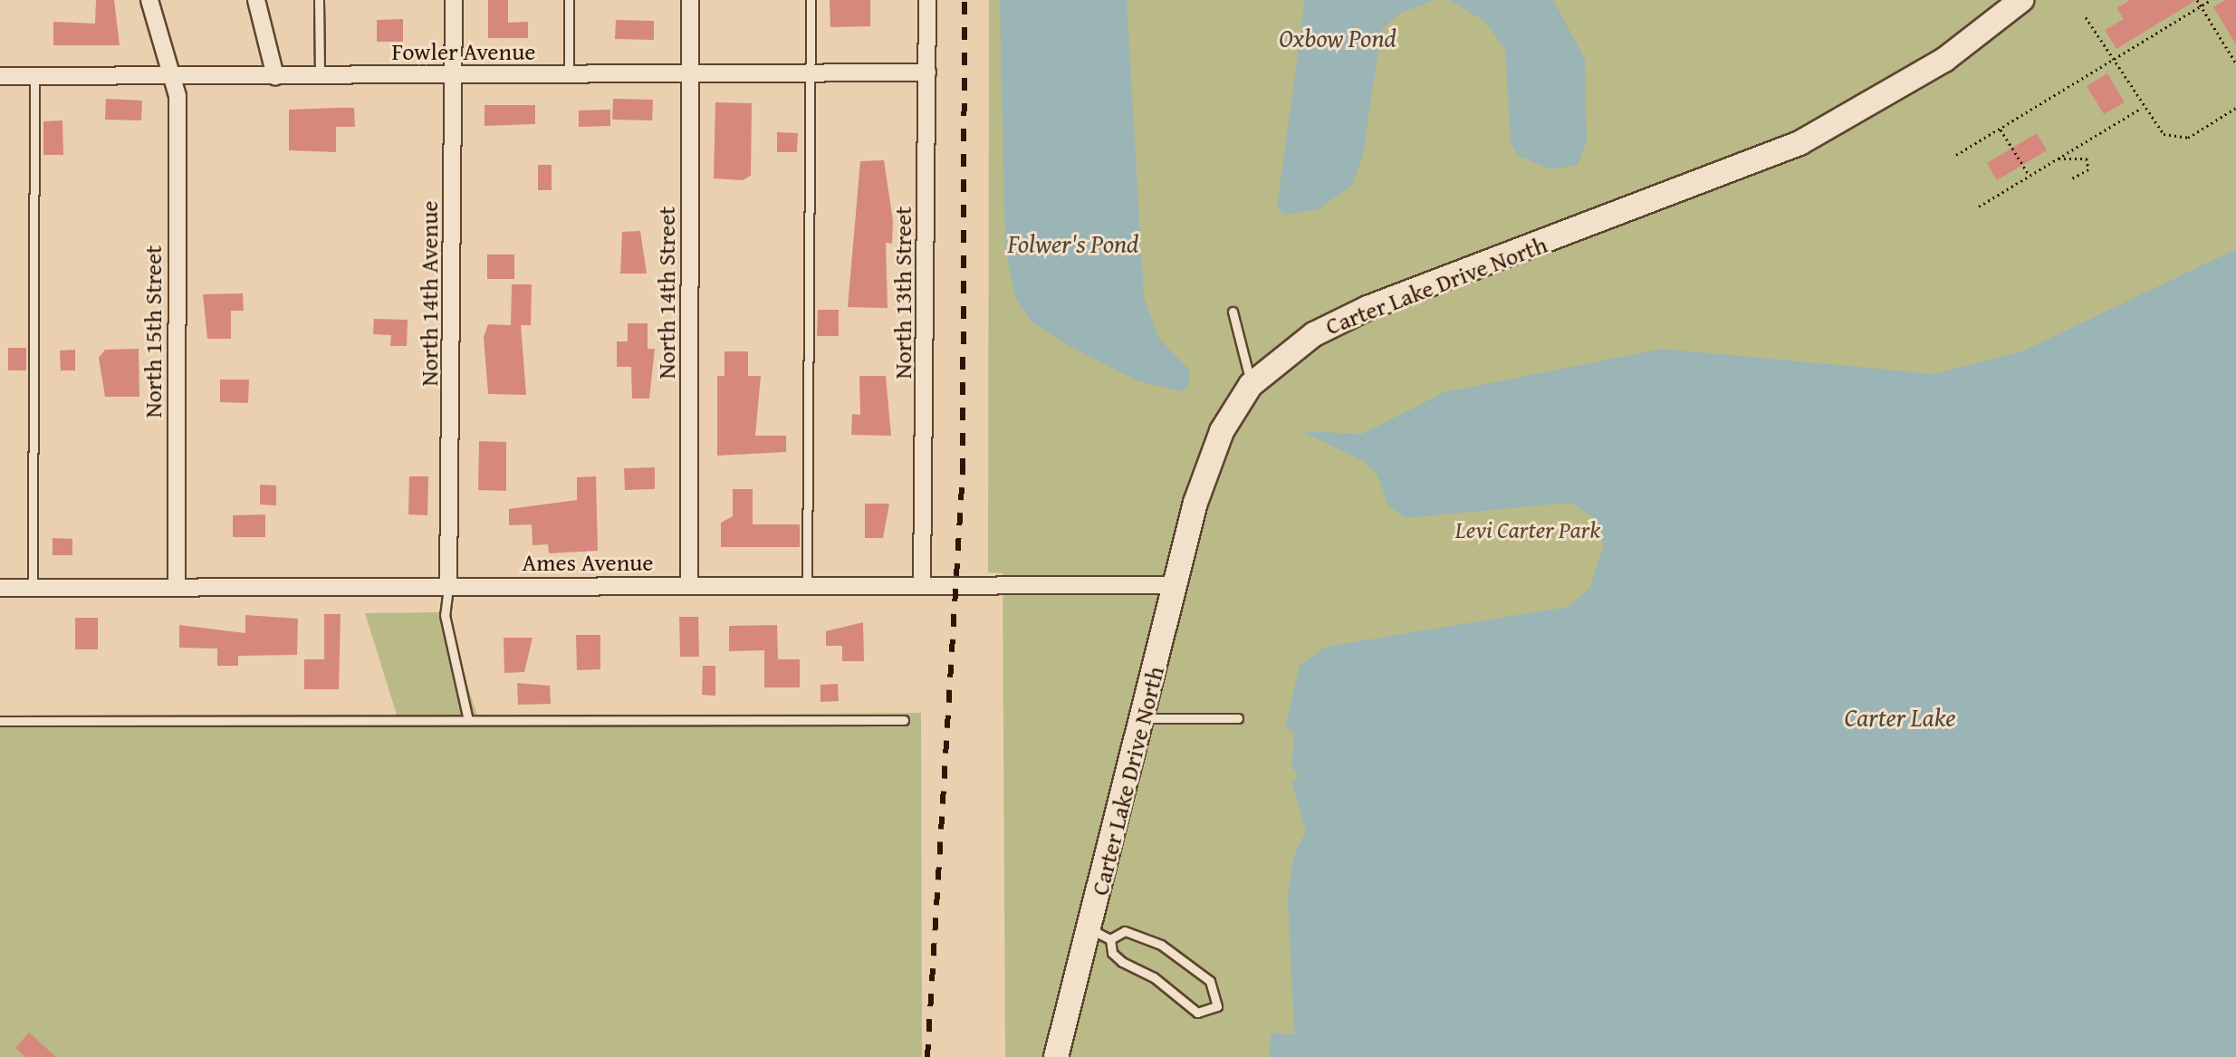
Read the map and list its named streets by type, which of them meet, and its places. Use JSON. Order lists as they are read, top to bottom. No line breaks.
{"streets":{"street":["Fowler Avenue","Carter Lake Drive North","North 14th Street","North 13th Street","North 14th Avenue","North 15th Street","Ames Avenue"]},"crossings":[["Fowler Avenue","North 14th Street"],["Fowler Avenue","North 13th Street"],["Fowler Avenue","North 14th Avenue"],["Fowler Avenue","North 15th Street"],["Carter Lake Drive North","Ames Avenue"],["North 14th Street","Ames Avenue"],["North 13th Street","Ames Avenue"],["North 14th Avenue","Ames Avenue"],["North 15th Street","Ames Avenue"]],"water":["Oxbow Pond","Folwer's Pond","Carter Lake"],"parks":["Levi Carter Park"]}
